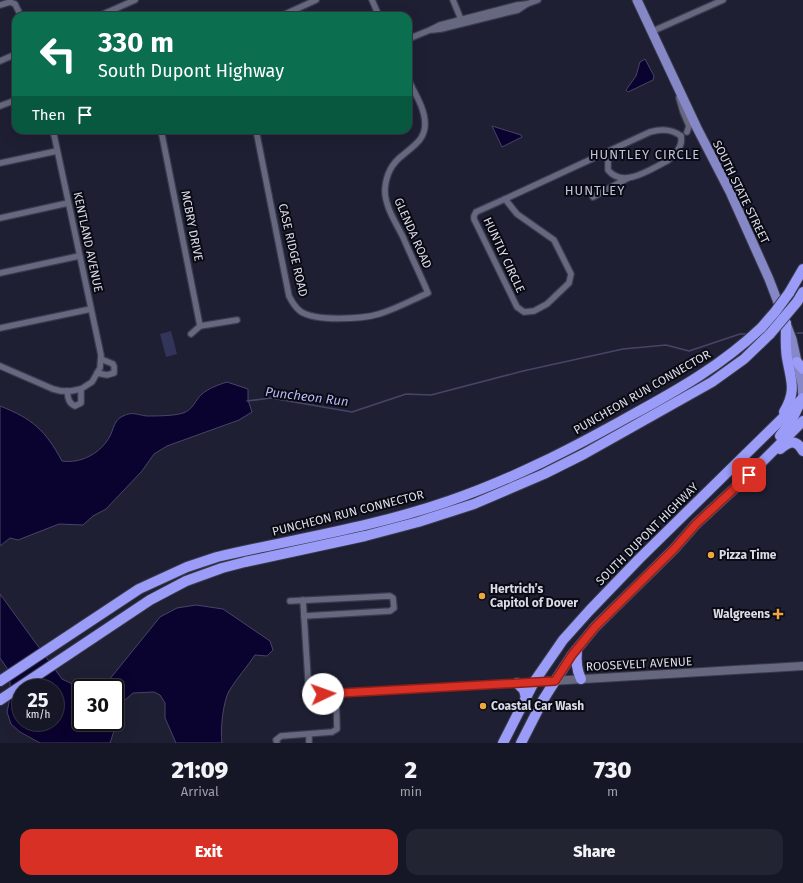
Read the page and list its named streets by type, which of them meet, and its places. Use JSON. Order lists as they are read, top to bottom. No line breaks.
{"streets":{"highway":["PUNCHEON RUN CONNECTOR","SOUTH DUPONT HIGHWAY"],"main road":["SOUTH STATE STREET"],"street":["MCBRY DRIVE","GLENDA ROAD","KENTLAND AVENUE","CASE RIDGE ROAD","HUNTLY CIRCLE","ROOSEVELT AVENUE"]},"crossings":[["SOUTH STATE STREET","SOUTH DUPONT HIGHWAY"],["GLENDA ROAD","CASE RIDGE ROAD"],["SOUTH DUPONT HIGHWAY","ROOSEVELT AVENUE"]],"districts":["HUNTLEY CIRCLE","HUNTLEY"],"water":["Puncheon Run"],"places":{"other":["Pizza Time","Hertrich’s Capitol of Dover","Coastal Car Wash"],"health":["Walgreens"]},"page":{"turn":["330 m","South Dupont Highway"],"then":"Then","speed":"25 km/h","limit":"30","eta":["21:09","Arrival","2","min","730","m"],"buttons":["Exit","Share"]}}
